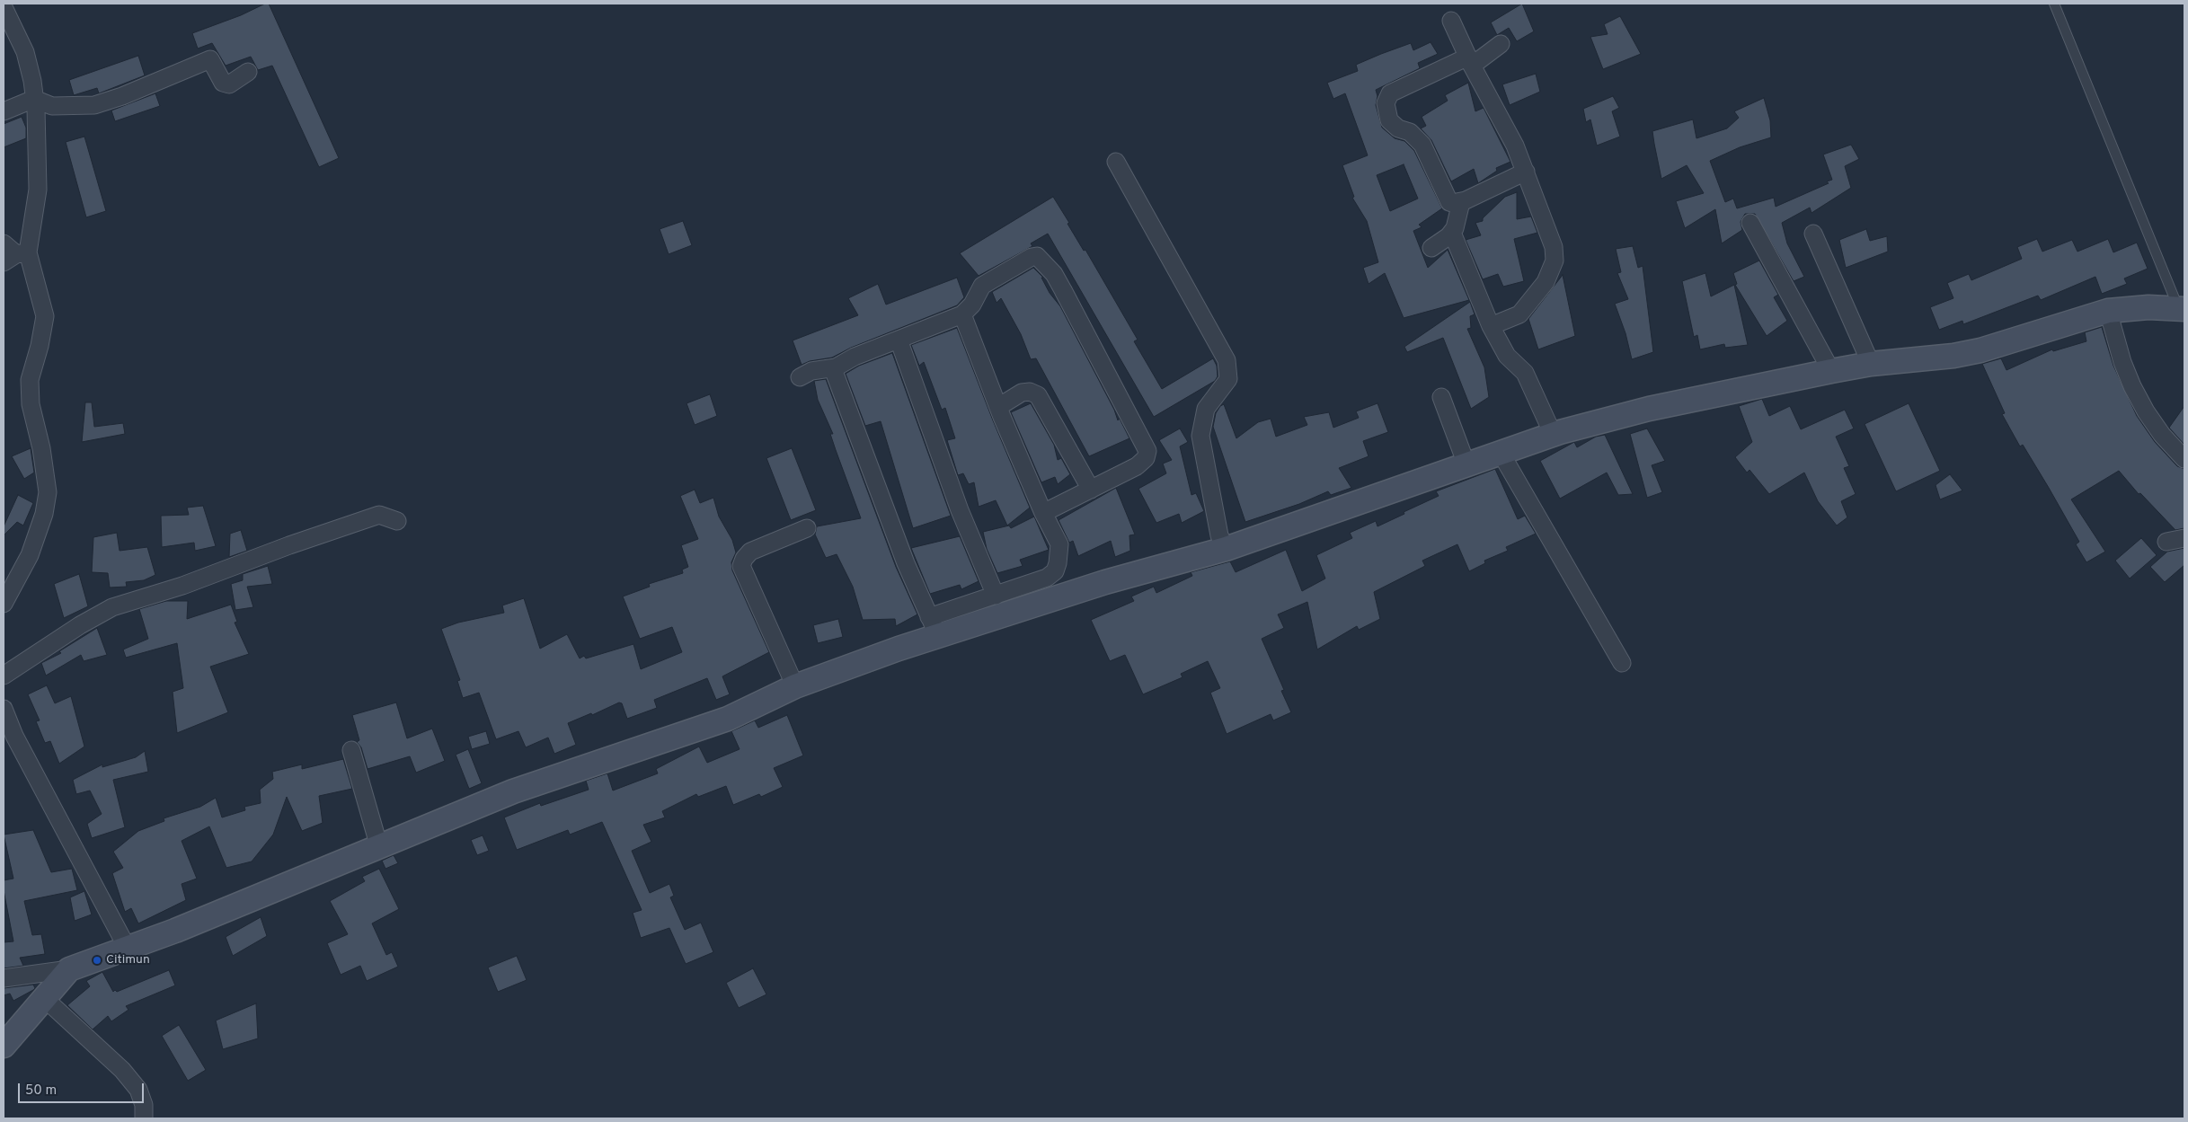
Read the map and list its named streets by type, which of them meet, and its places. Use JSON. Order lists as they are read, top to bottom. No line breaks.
{"places":["Citimun"],"scale_bar":"50 m"}
